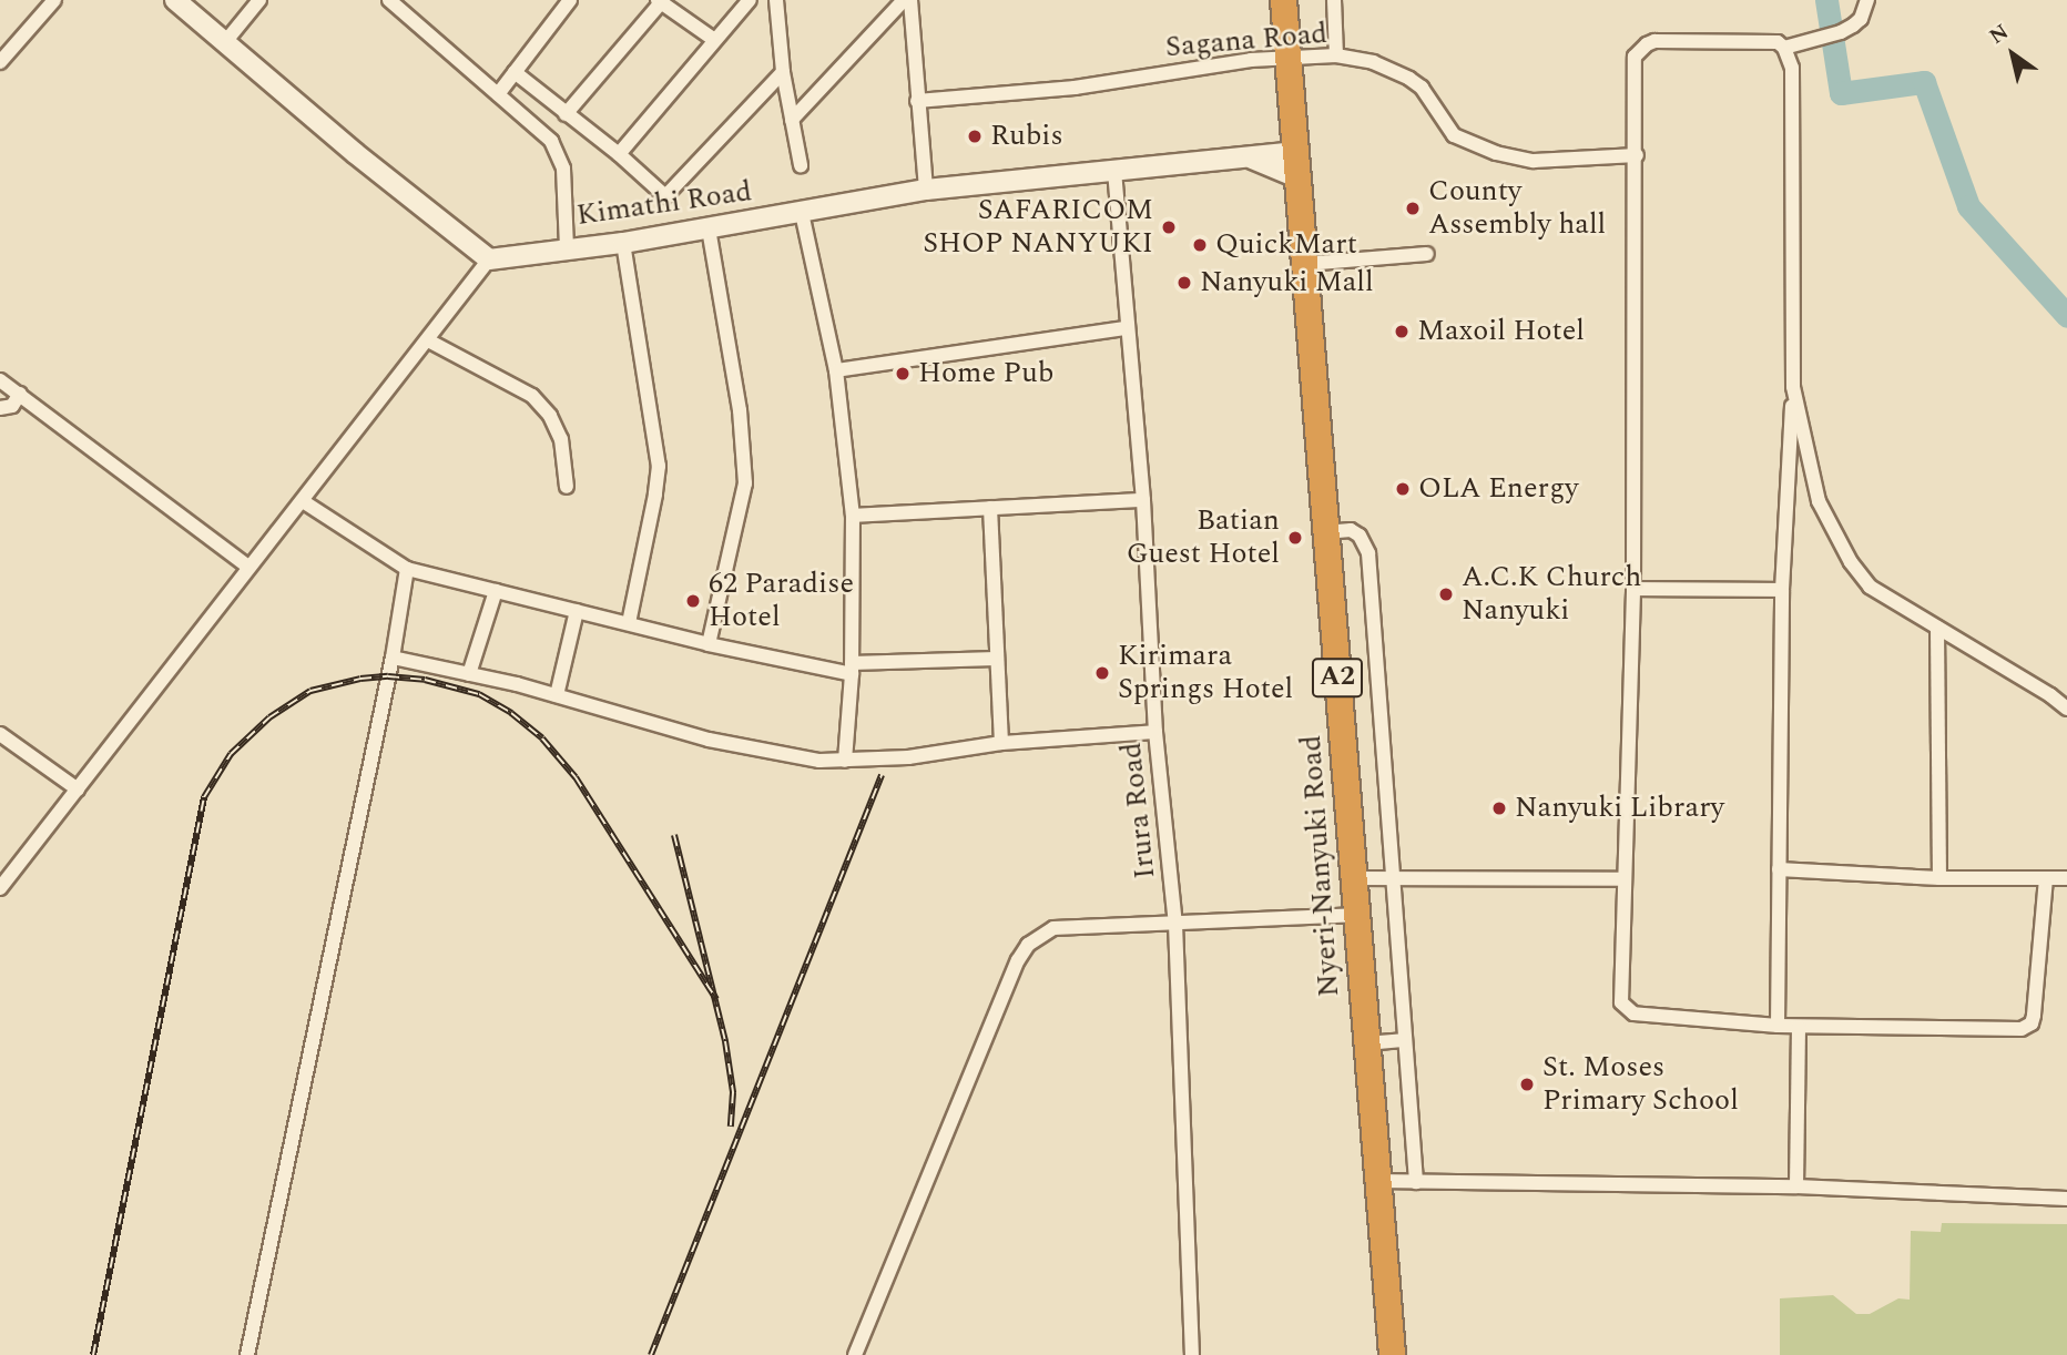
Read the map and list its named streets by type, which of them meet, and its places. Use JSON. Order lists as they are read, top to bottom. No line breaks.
{"streets":{"highway":["A2","Nyeri-Nanyuki Road"],"street":["Sagana Road","Kimathi Road","Irura Road"]},"crossings":[["Sagana Road","Nyeri-Nanyuki Road"],["Kimathi Road","Irura Road"],["Kimathi Road","Nyeri-Nanyuki Road"]],"places":["Rubis","County Assembly hall","SAFARICOM SHOP NANYUKI","QuickMart","Nanyuki Mall","Maxoil Hotel","Home Pub","OLA Energy","Batian Guest Hotel","A.C.K Church Nanyuki","62 Paradise Hotel","Kirimara Springs Hotel","Nanyuki Library","St. Moses Primary School"],"north":"top left"}
